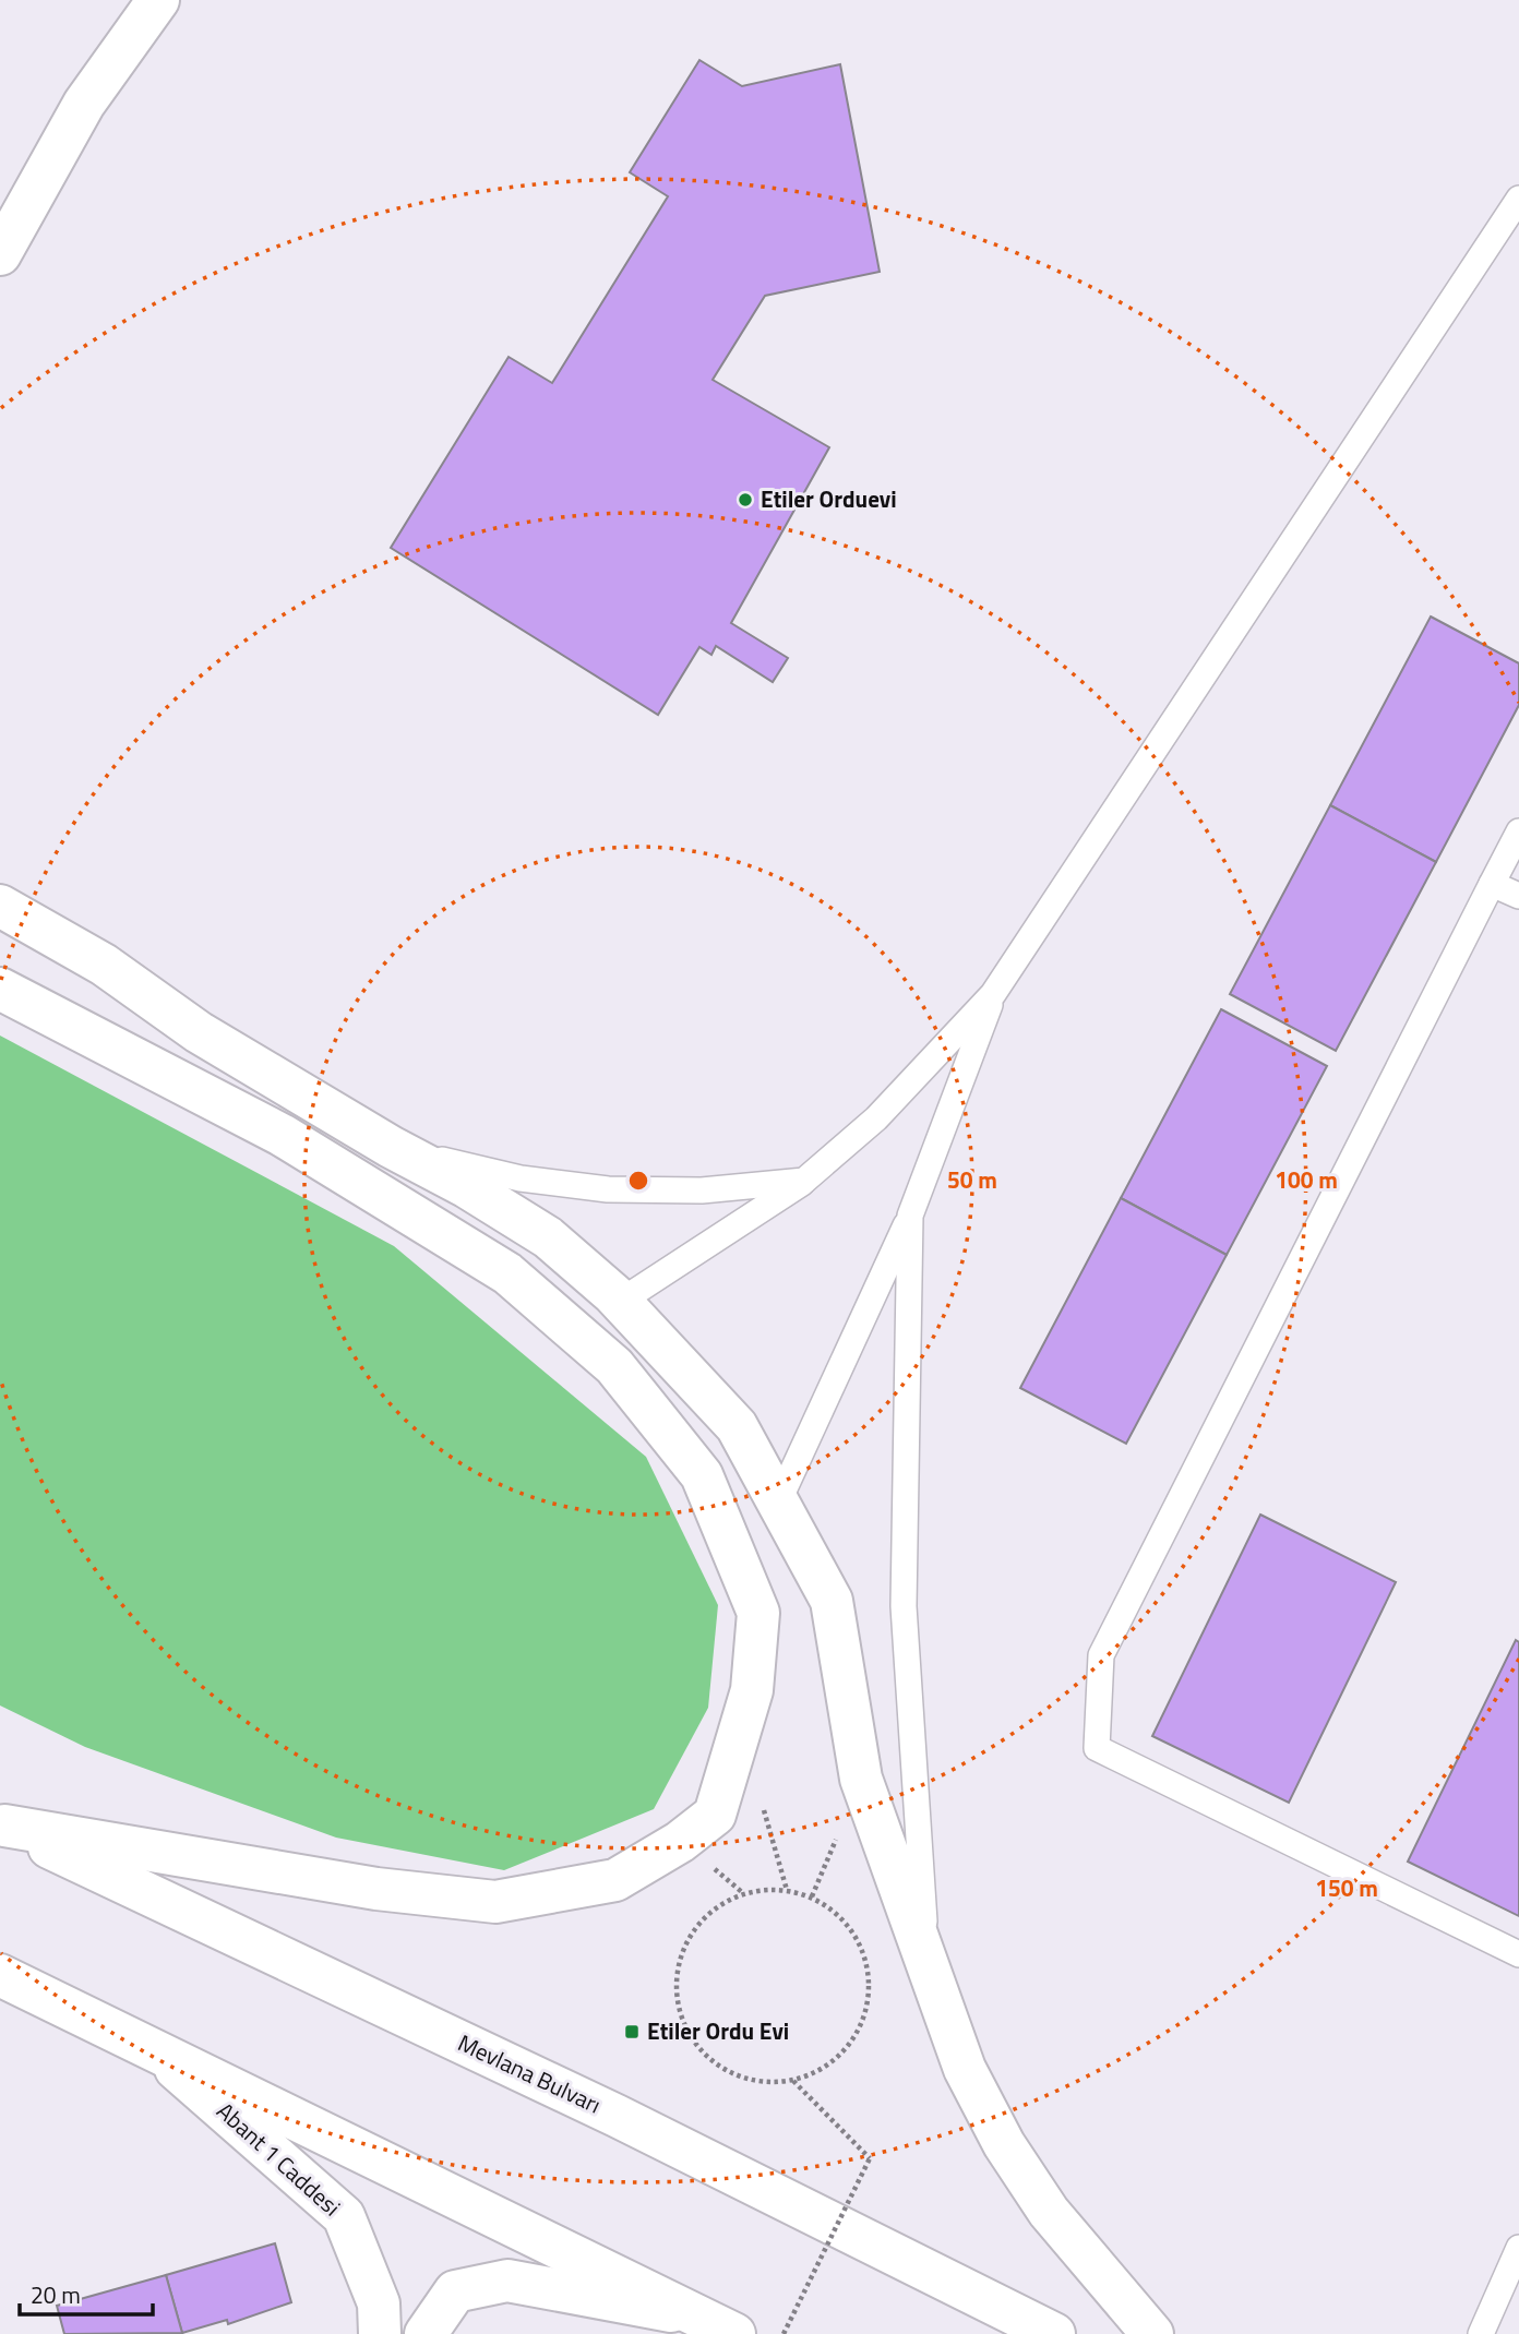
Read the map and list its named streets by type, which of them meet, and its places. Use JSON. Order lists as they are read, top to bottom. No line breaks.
{"streets":{"main road":["Mevlana Bulvarı","Abant 1 Caddesi"]},"places":{"other":["Etiler Orduevi"],"transit":["Etiler Ordu Evi"]},"scale_bar":"20 m","rings":["50 m","100 m","150 m"]}
